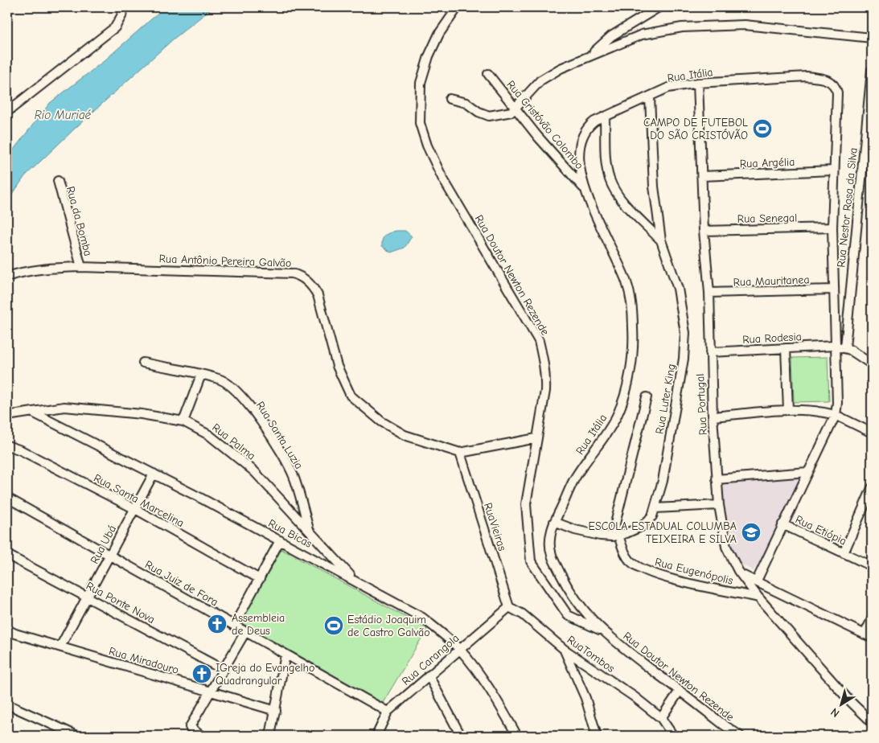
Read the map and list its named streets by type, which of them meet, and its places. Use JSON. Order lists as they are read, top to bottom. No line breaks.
{"streets":{"street":["Rua Itália","Rua Cristóvão Colombo","Rua Argélia","Rua Nestor Rosa da Silva","Rua Senegal","Rua da Bomba","Rua Antônio Pereira Galvão","Rua Doutor Newton Rezende","Rua Mauritanea","Rua Rodesia","Rua Luter King","Rua Portugal","Rua Santa Luzia","Rua Palma","Rua Santa Marcelina","RuaVieiras","Rua Etiópia","Rua Bicas","Rua Ubá","Rua Eugenópolis","Rua Juiz de Fora","Rua Ponte Nova","RuaTombos","Rua Carangola","Rua Miradouro"]},"crossings":[["Rua Itália","Rua Cristóvão Colombo"],["Rua Itália","Rua Argélia"],["Rua Itália","Rua Senegal"],["Rua Itália","Rua Doutor Newton Rezende"],["Rua Itália","Rua Mauritanea"],["Rua Itália","Rua Rodesia"],["Rua Itália","Rua Luter King"],["Rua Itália","Rua Portugal"],["Rua Argélia","Rua Portugal"],["Rua Nestor Rosa da Silva","Rua Rodesia"],["Rua Senegal","Rua Portugal"],["Rua da Bomba","Rua Antônio Pereira Galvão"],["Rua Antônio Pereira Galvão","Rua Doutor Newton Rezende"],["Rua Antônio Pereira Galvão","RuaVieiras"],["Rua Mauritanea","Rua Portugal"],["Rua Rodesia","Rua Portugal"],["Rua Luter King","Rua Eugenópolis"],["Rua Portugal","Rua Eugenópolis"],["Rua Santa Luzia","Rua Palma"],["Rua Palma","Rua Bicas"],["Rua Santa Marcelina","Rua Ubá"],["RuaVieiras","RuaTombos"],["RuaVieiras","Rua Carangola"],["Rua Bicas","Rua Ubá"],["Rua Bicas","Rua Carangola"],["Rua Ubá","Rua Juiz de Fora"],["Rua Ubá","Rua Ponte Nova"],["Rua Ubá","Rua Miradouro"],["Rua Juiz de Fora","Rua Carangola"],["RuaTombos","Rua Carangola"]],"water":["Rio Muriaé"],"places":{"sports":["CAMPO DE FUTEBOL DO SÃO CRISTÓVÃO","Estádio Joaquim de Castro Galvão"],"school or university":["ESCOLA ESTADUAL COLUMBA TEIXEIRA E SILVA"],"church":["Assembleia de Deus","IGreja do Evangelho Quadrangular"]},"north":"bottom left"}
